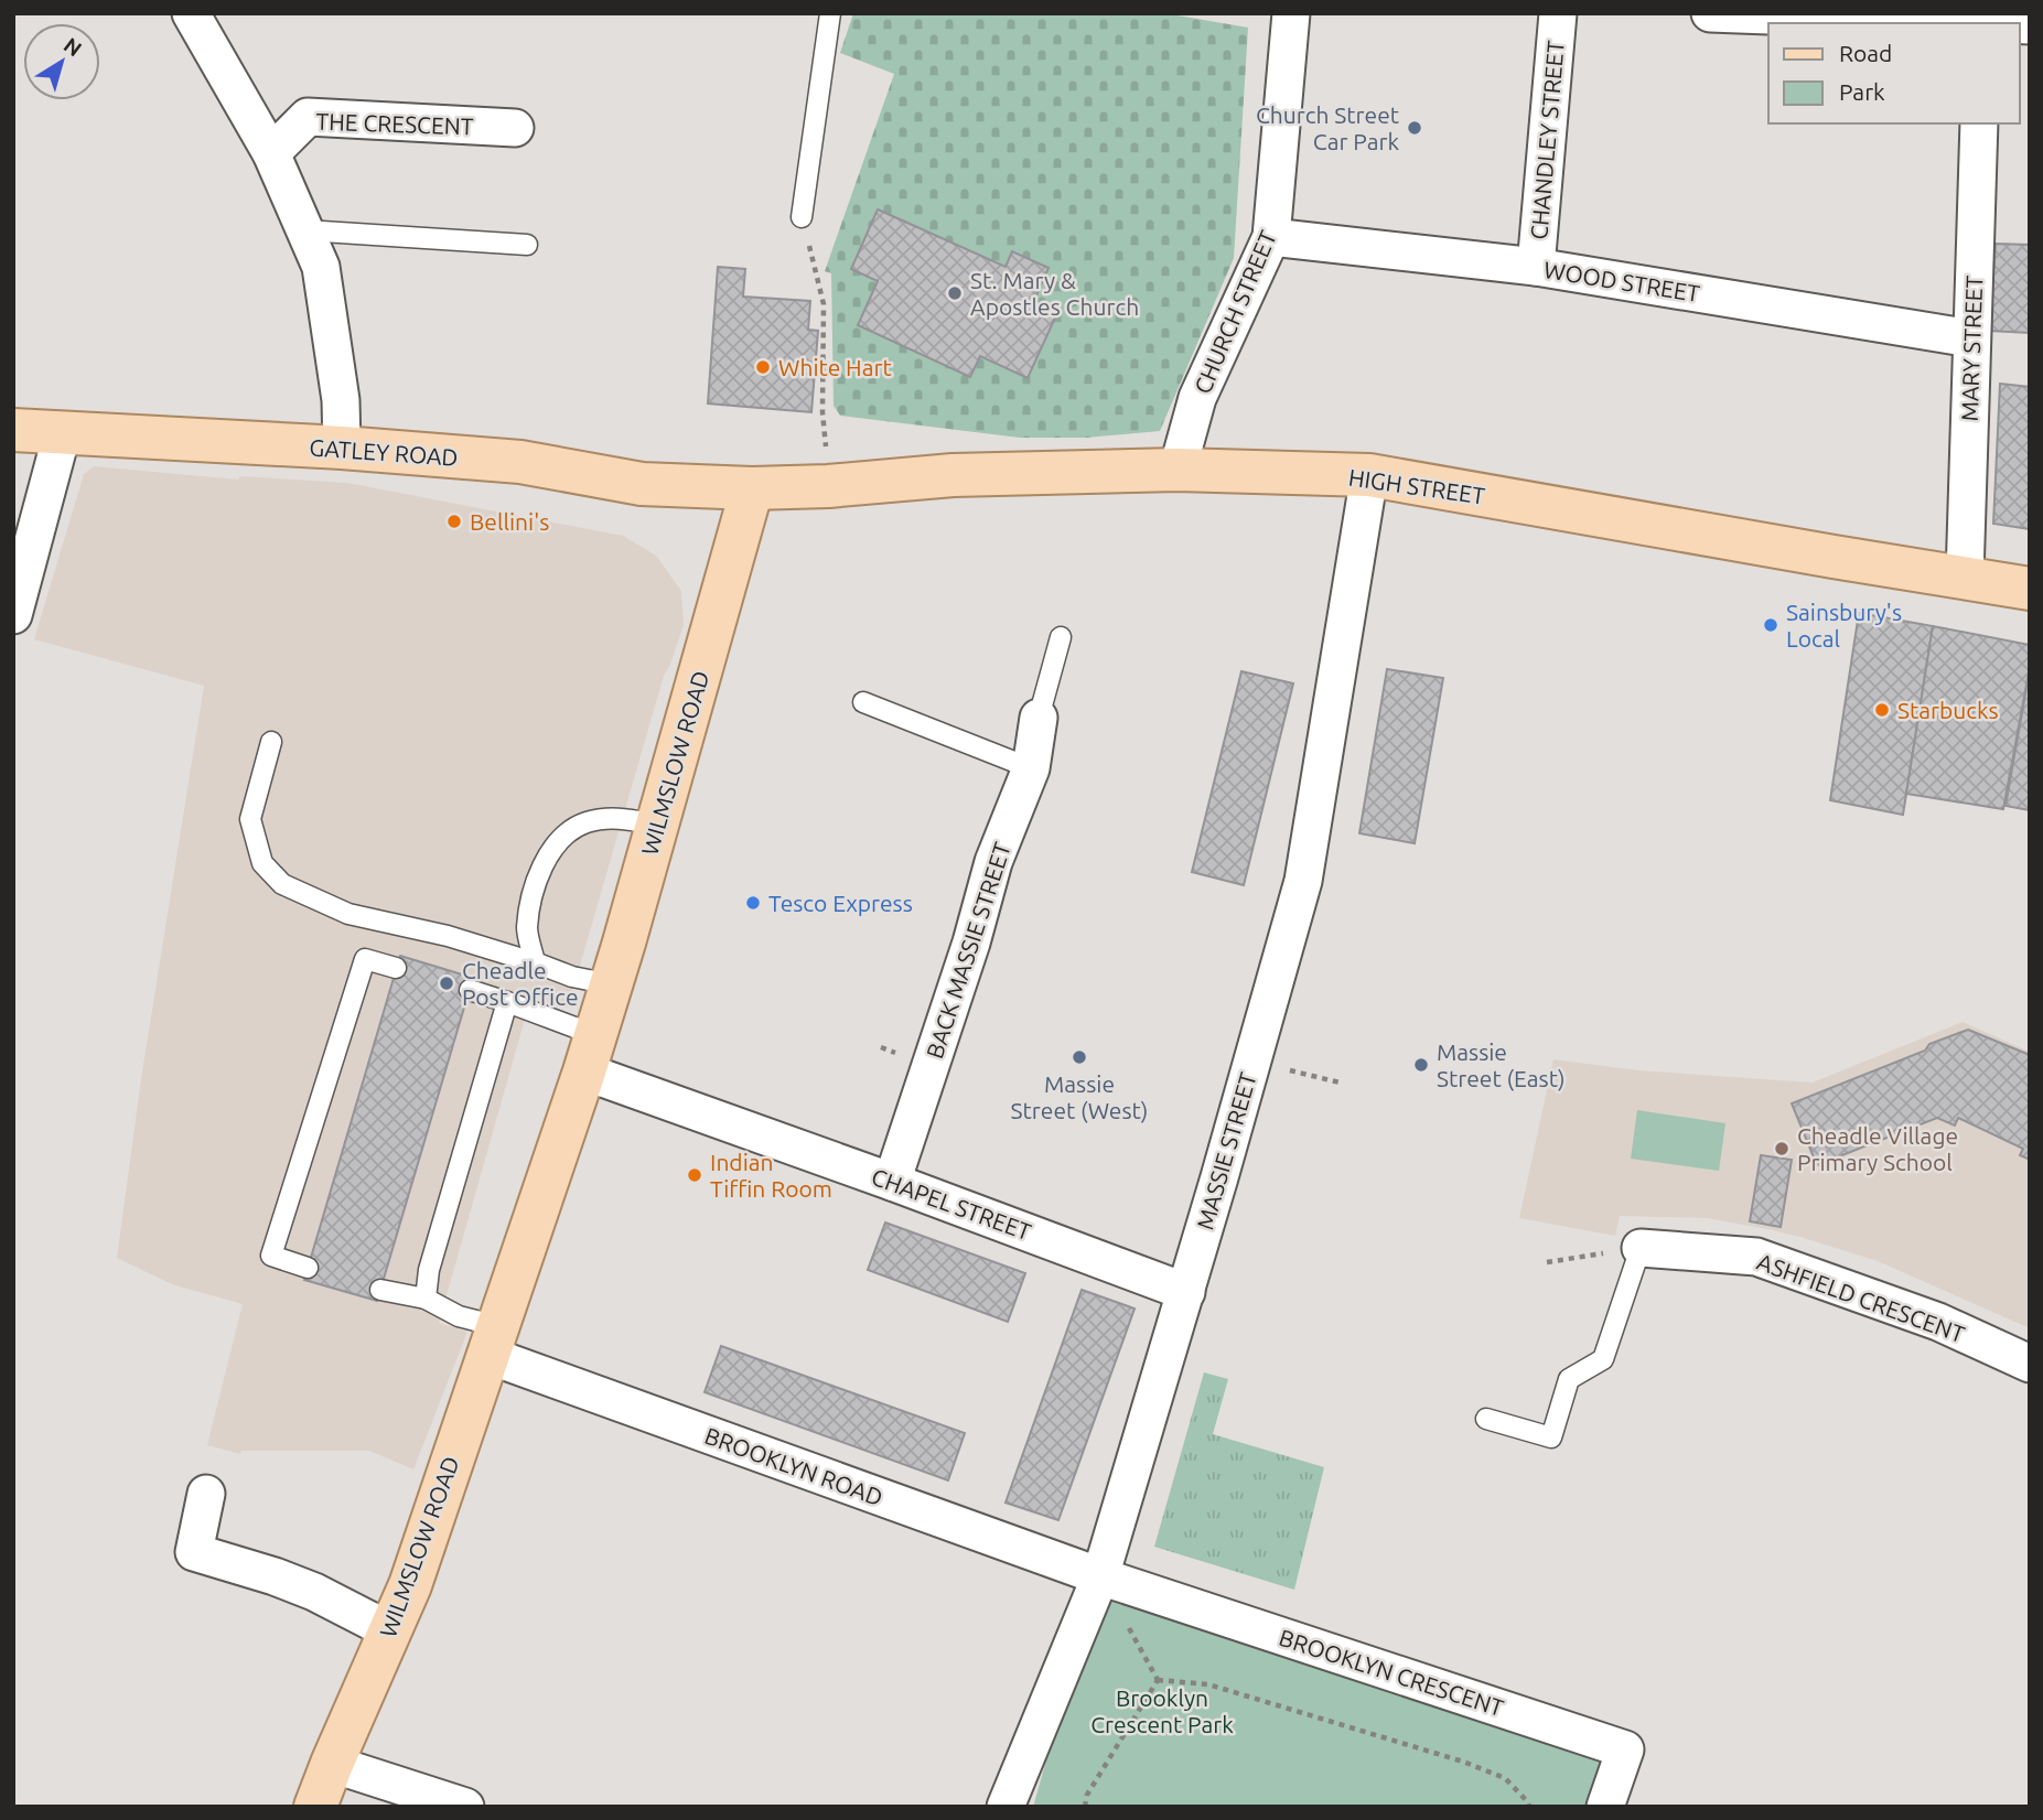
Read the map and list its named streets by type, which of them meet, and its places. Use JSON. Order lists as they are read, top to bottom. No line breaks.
{"streets":{"main road":["GATLEY ROAD","HIGH STREET","WILMSLOW ROAD"],"street":["THE CRESCENT","CHANDLEY STREET","WOOD STREET","CHURCH STREET","MARY STREET","BACK MASSIE STREET","MASSIE STREET","CHAPEL STREET","ASHFIELD CRESCENT","BROOKLYN ROAD","BROOKLYN CRESCENT"]},"crossings":[["CHANDLEY STREET","WOOD STREET"],["WOOD STREET","CHURCH STREET"],["WOOD STREET","MARY STREET"],["CHURCH STREET","HIGH STREET"],["MARY STREET","HIGH STREET"],["GATLEY ROAD","HIGH STREET"],["GATLEY ROAD","WILMSLOW ROAD"],["HIGH STREET","WILMSLOW ROAD"],["HIGH STREET","MASSIE STREET"],["WILMSLOW ROAD","CHAPEL STREET"],["WILMSLOW ROAD","BROOKLYN ROAD"],["BACK MASSIE STREET","CHAPEL STREET"],["MASSIE STREET","CHAPEL STREET"],["MASSIE STREET","BROOKLYN ROAD"],["MASSIE STREET","BROOKLYN CRESCENT"],["BROOKLYN ROAD","BROOKLYN CRESCENT"]],"parks":["Brooklyn Crescent Park"],"places":["Church Street Car Park","St. Mary & Apostles Church","White Hart","Bellini's","Sainsbury's Local","Starbucks","Tesco Express","Cheadle Post Office","Massie Street (West)","Massie Street (East)","Cheadle Village Primary School","Indian Tiffin Room"],"legend":["Road","Park"],"north":"top right"}
